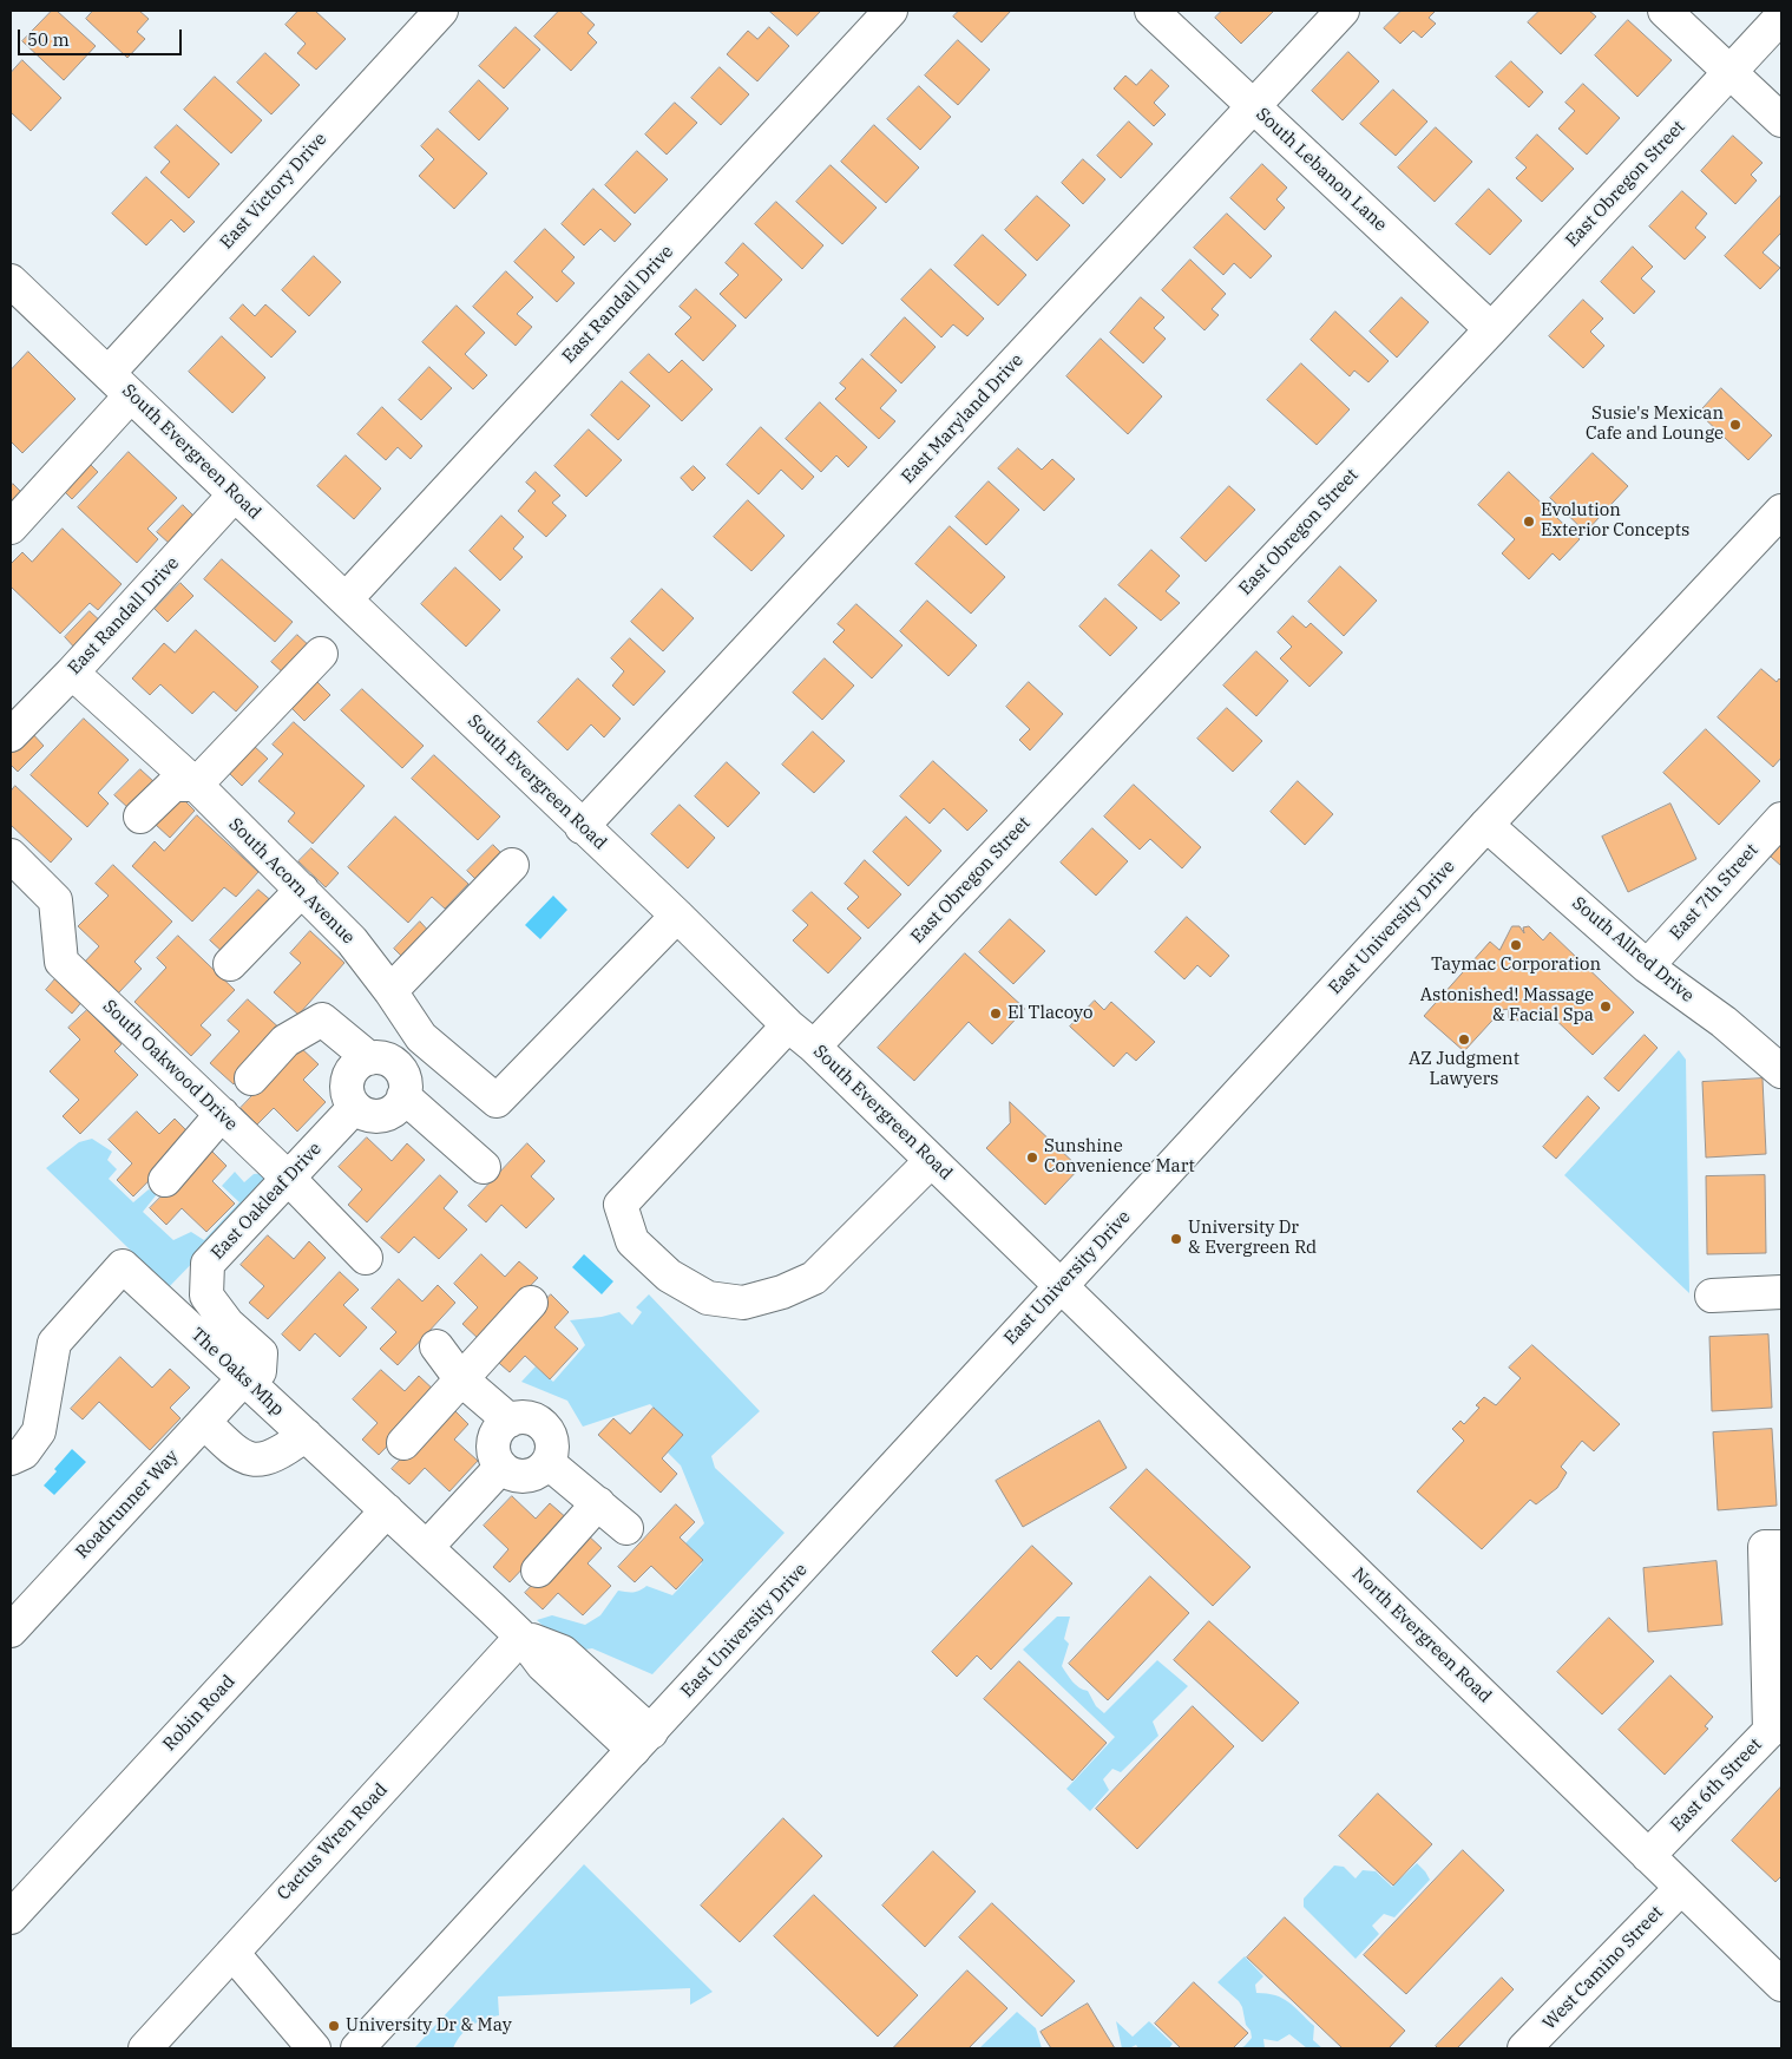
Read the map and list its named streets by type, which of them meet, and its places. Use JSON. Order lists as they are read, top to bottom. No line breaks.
{"streets":{"street":["South Lebanon Lane","East Obregon Street","East Victory Drive","East Randall Drive","East Maryland Drive","South Evergreen Road","South Acorn Avenue","East 7th Street","East University Drive","South Allred Drive","South Oakwood Drive","East Oakleaf Drive","The Oaks Mhp","Roadrunner Way","North Evergreen Road","Robin Road","East 6th Street","Cactus Wren Road","West Camino Street"]},"crossings":[["South Lebanon Lane","East Obregon Street"],["South Lebanon Lane","East Maryland Drive"],["East Obregon Street","South Evergreen Road"],["East Victory Drive","South Evergreen Road"],["East Randall Drive","South Evergreen Road"],["East Randall Drive","South Acorn Avenue"],["East Maryland Drive","South Evergreen Road"],["South Evergreen Road","South Acorn Avenue"],["South Evergreen Road","East University Drive"],["South Evergreen Road","North Evergreen Road"],["East 7th Street","South Allred Drive"],["East University Drive","South Allred Drive"],["East University Drive","The Oaks Mhp"],["East University Drive","North Evergreen Road"],["South Oakwood Drive","East Oakleaf Drive"],["East Oakleaf Drive","The Oaks Mhp"],["East Oakleaf Drive","Roadrunner Way"],["The Oaks Mhp","Roadrunner Way"],["The Oaks Mhp","Robin Road"],["The Oaks Mhp","Cactus Wren Road"],["North Evergreen Road","East 6th Street"],["North Evergreen Road","West Camino Street"]],"places":["Susie's Mexican Cafe and Lounge","Evolution Exterior Concepts","Taymac Corporation","Astonished! Massage & Facial Spa","El Tlacoyo","AZ Judgment Lawyers","Sunshine Convenience Mart","University Dr & Evergreen Rd","University Dr & May"],"scale_bar":"50 m"}
